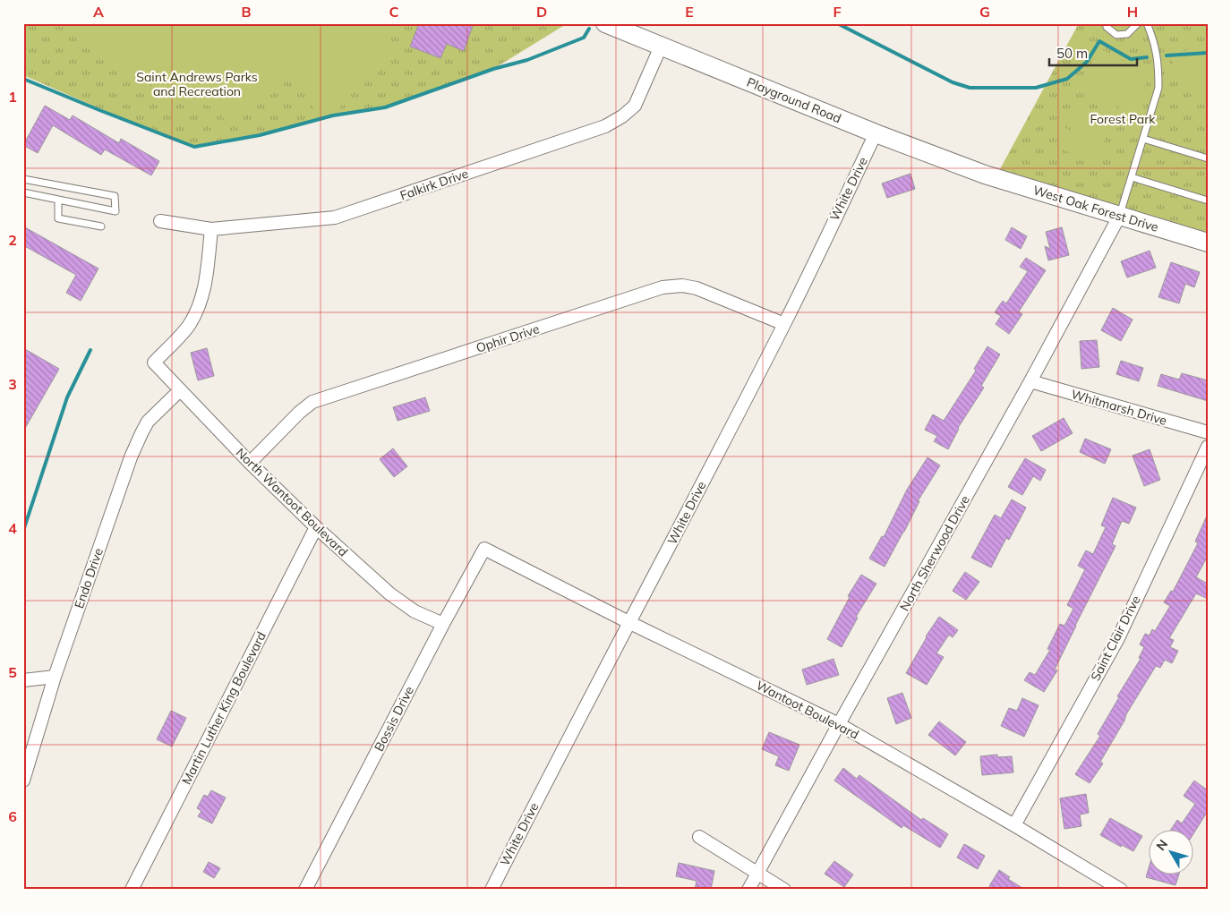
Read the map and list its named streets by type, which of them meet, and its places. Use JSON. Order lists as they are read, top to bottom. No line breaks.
{"streets":{"main road":["Playground Road","West Oak Forest Drive"],"street":["Falkirk Drive","White Drive","Ophir Drive","Whitmarsh Drive","North Wantoot Boulevard","North Sherwood Drive","Endo Drive","Saint Clair Drive","Martin Luther King Boulevard","Wantoot Boulevard","Bossis Drive"]},"crossings":[["Playground Road","Falkirk Drive"],["Playground Road","White Drive"],["Playground Road","West Oak Forest Drive"],["Falkirk Drive","North Wantoot Boulevard"],["White Drive","Ophir Drive"],["White Drive","Wantoot Boulevard"],["West Oak Forest Drive","North Sherwood Drive"],["Ophir Drive","North Wantoot Boulevard"],["Whitmarsh Drive","North Sherwood Drive"],["North Wantoot Boulevard","Endo Drive"],["North Wantoot Boulevard","Martin Luther King Boulevard"],["North Wantoot Boulevard","Bossis Drive"],["North Sherwood Drive","Wantoot Boulevard"],["Saint Clair Drive","Wantoot Boulevard"],["Wantoot Boulevard","Bossis Drive"]],"parks":["Saint Andrews Parks and Recreation","Forest Park"],"scale_bar":"50 m","north":"top left","grid":{"columns":["A","B","C","D","E","F","G","H"],"rows":["1","2","3","4","5","6"]}}
